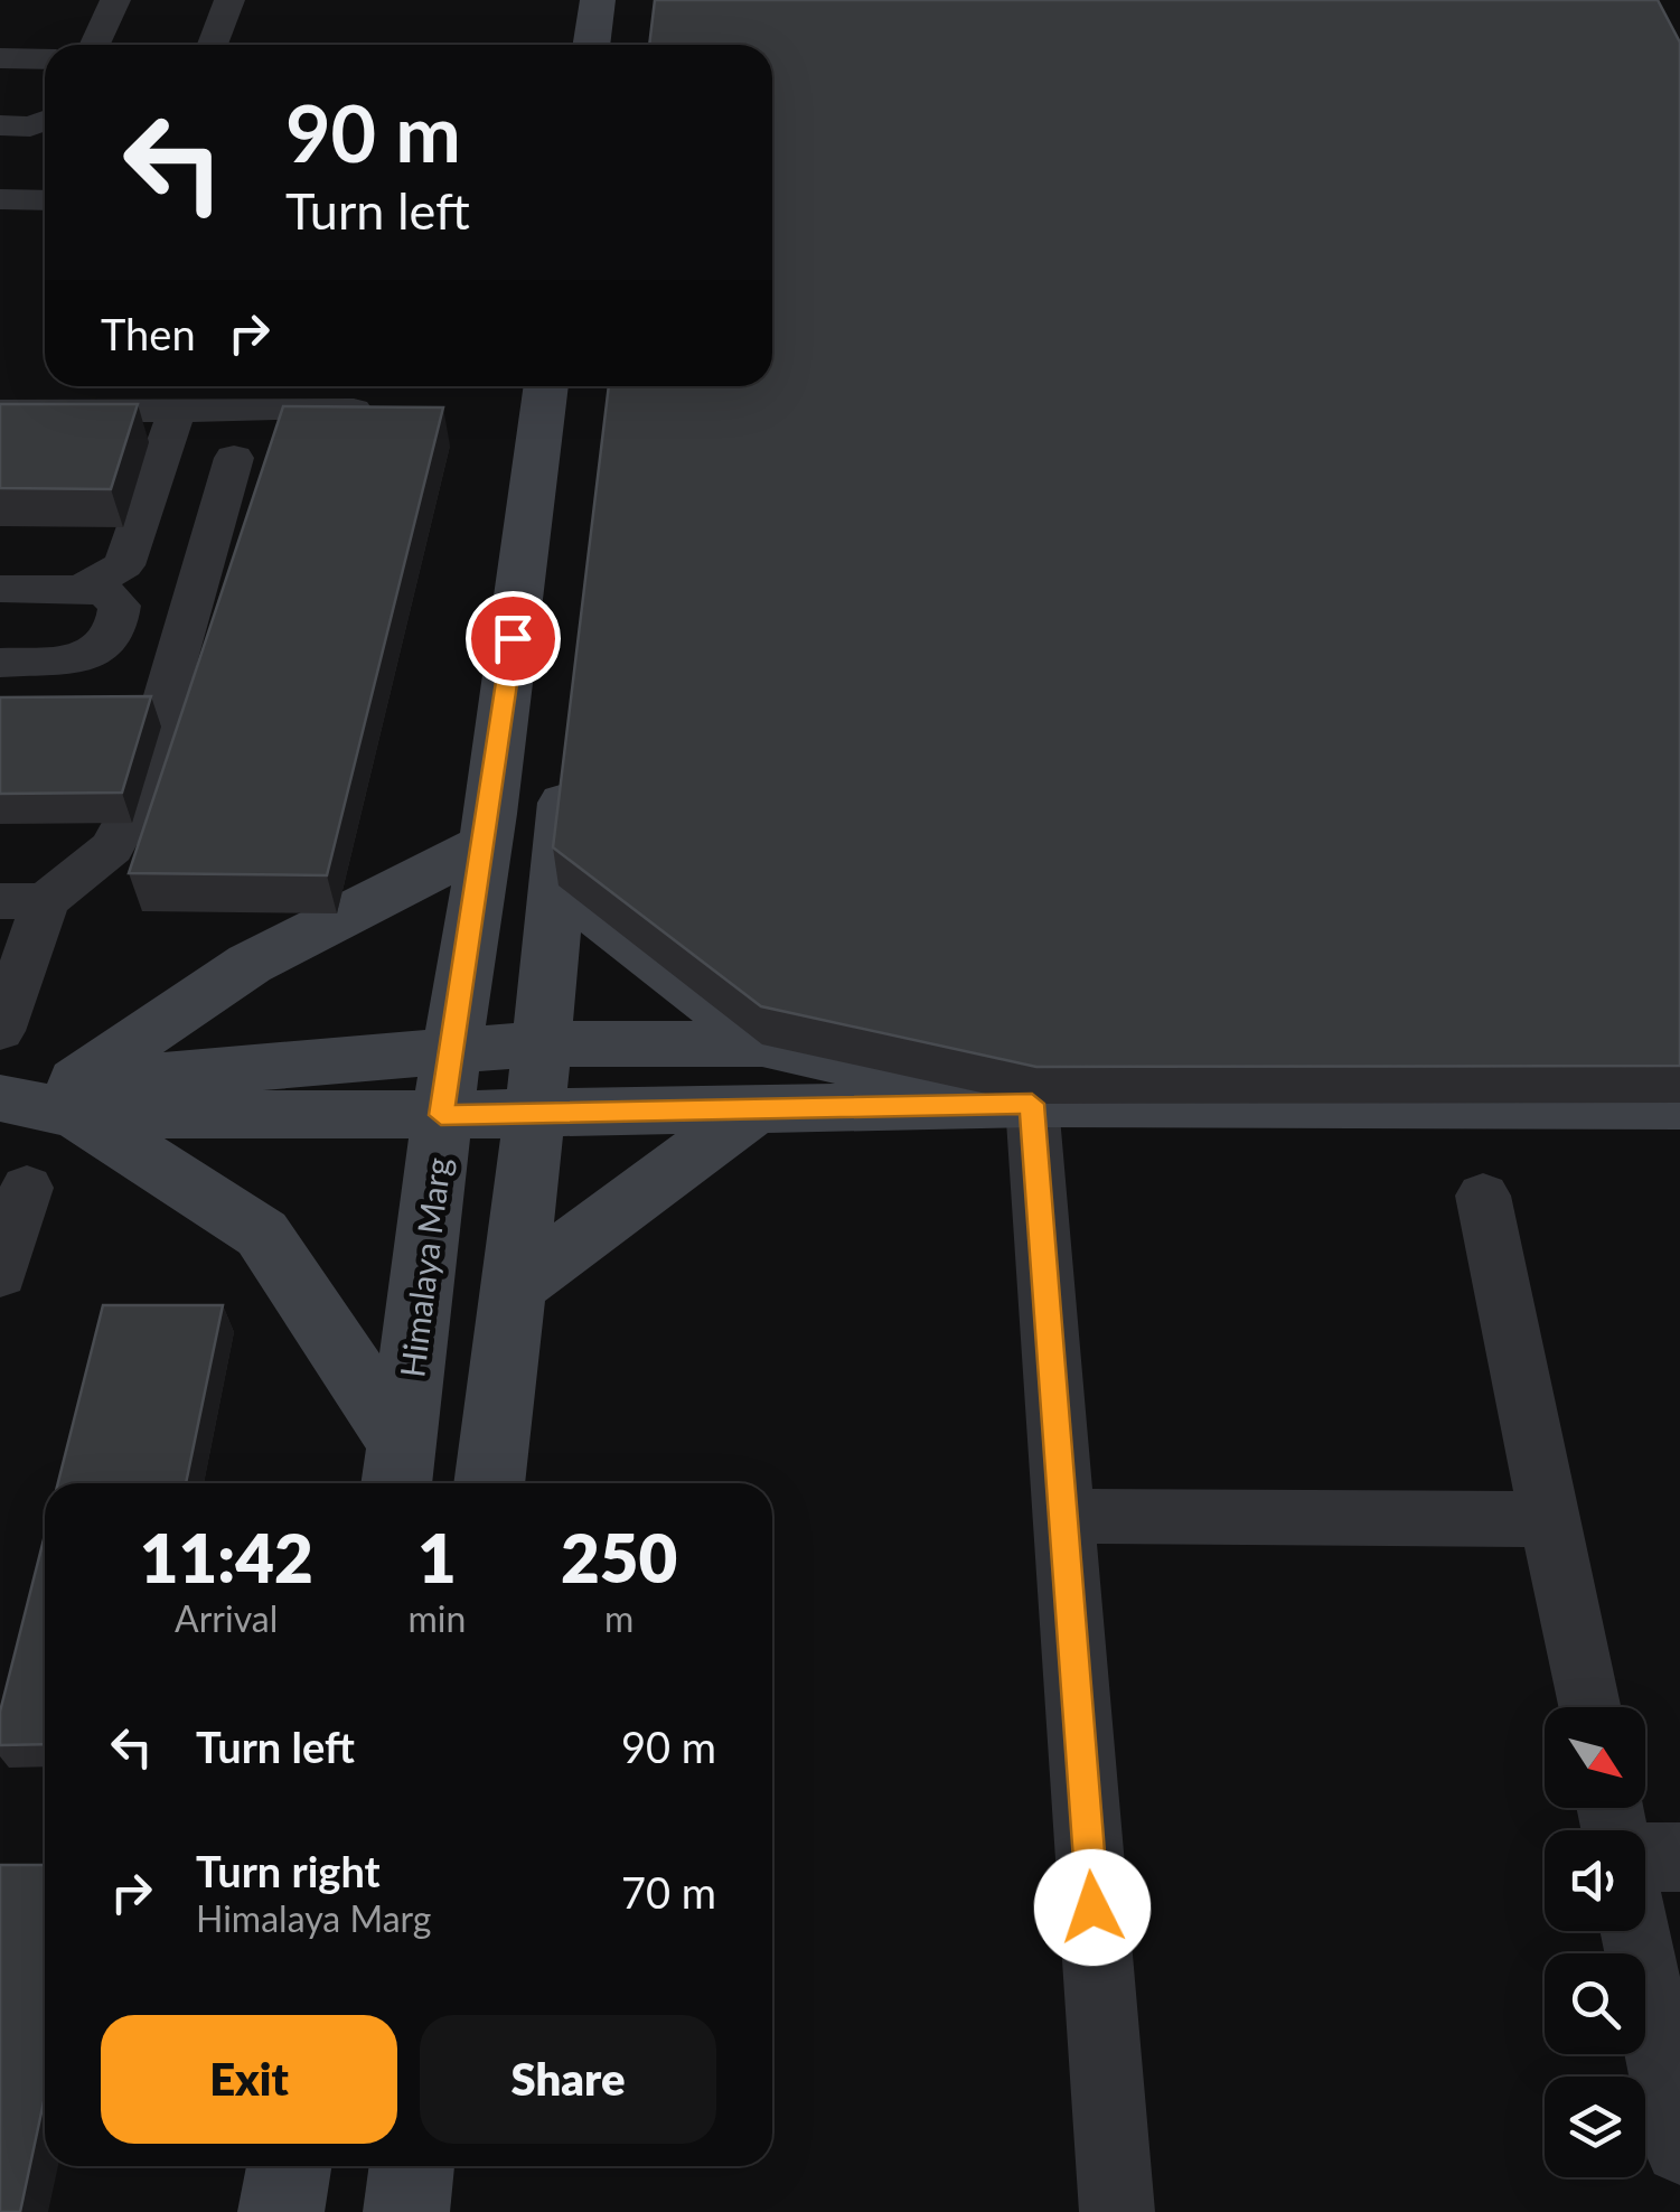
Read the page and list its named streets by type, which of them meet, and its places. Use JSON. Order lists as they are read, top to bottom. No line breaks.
{"streets":{"main road":["Himalaya Marg"]},"north":"bottom right","page":{"turn":["90 m","Turn left"],"then":"Then","eta":["11:42","Arrival","1","min","250","m"],"list":[{"name":"Turn left","value":"90 m"},{"name":"Turn right","note":"Himalaya Marg","value":"70 m"}],"buttons":["Exit","Share"]}}
